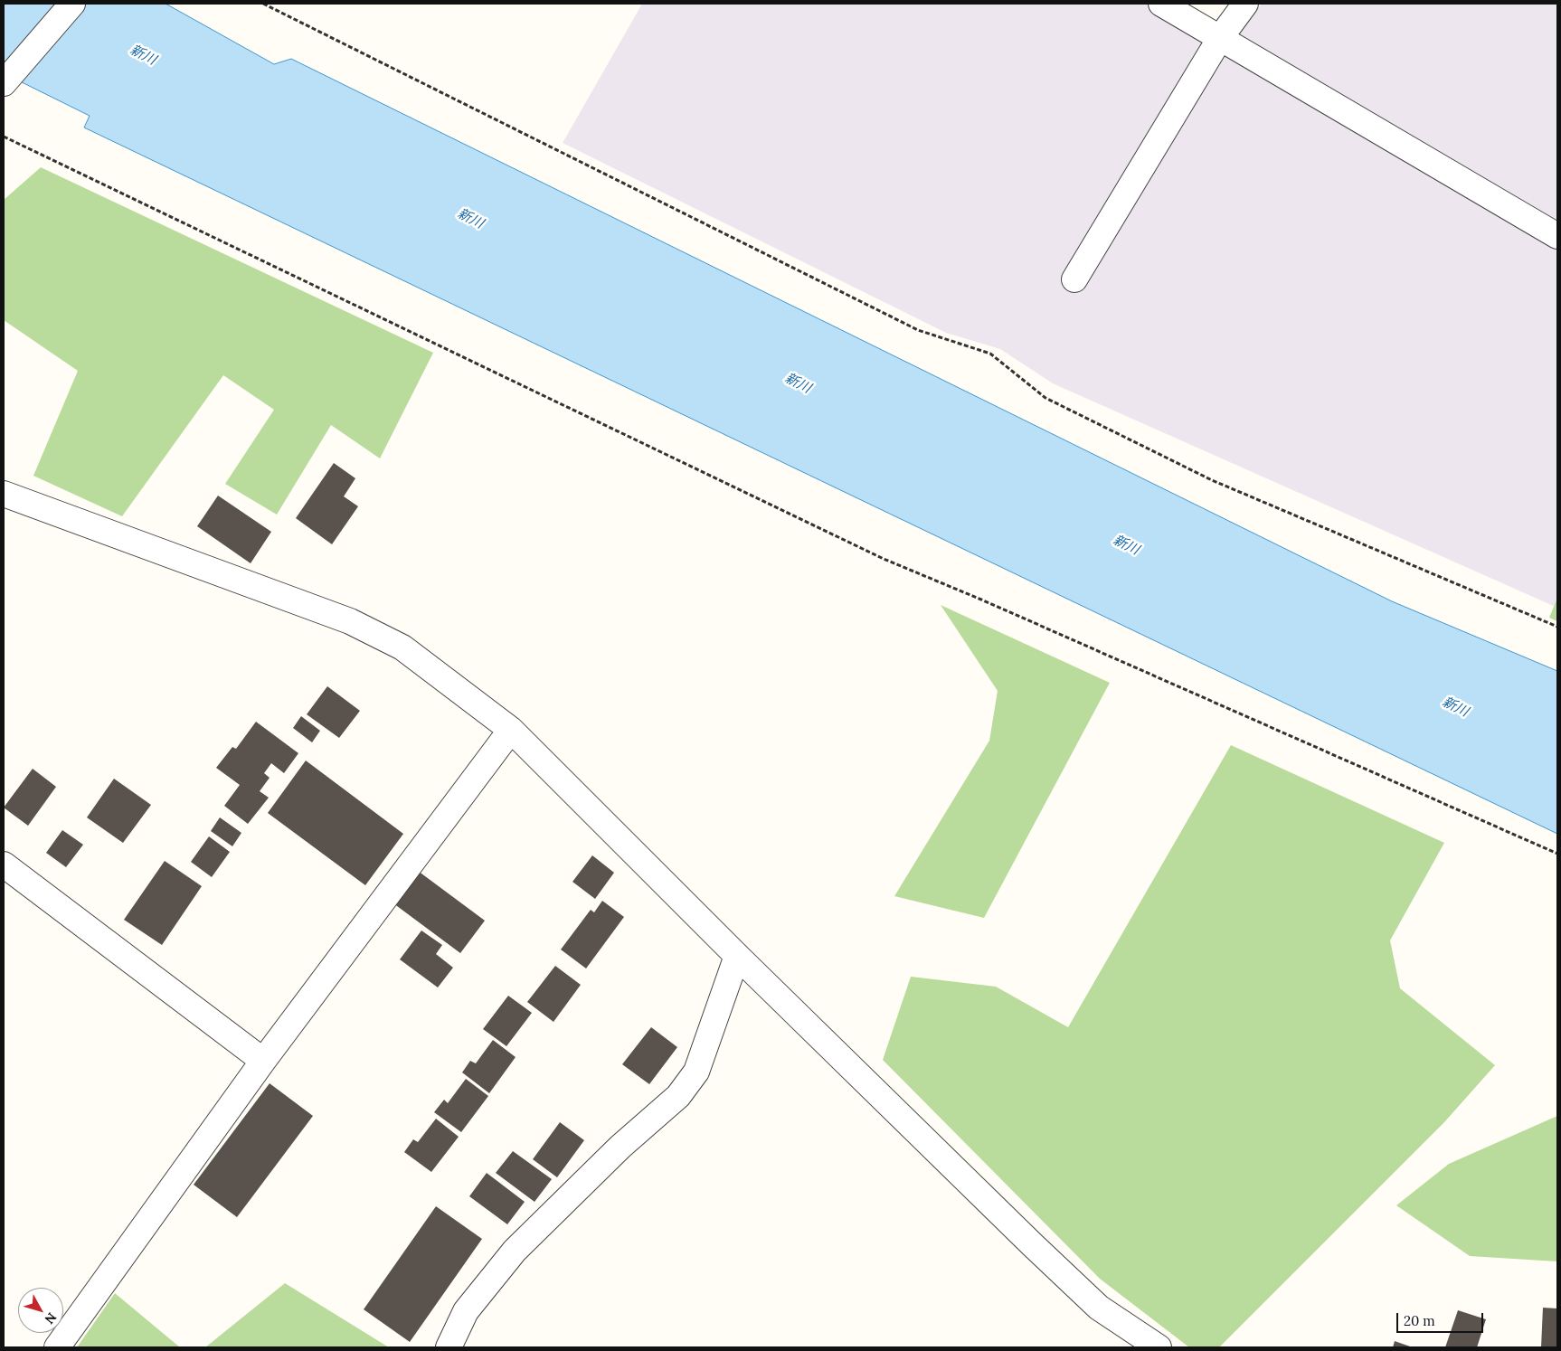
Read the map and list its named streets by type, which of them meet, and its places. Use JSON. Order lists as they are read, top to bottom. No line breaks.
{"water":["新川"],"scale_bar":"20 m","north":"bottom right"}
